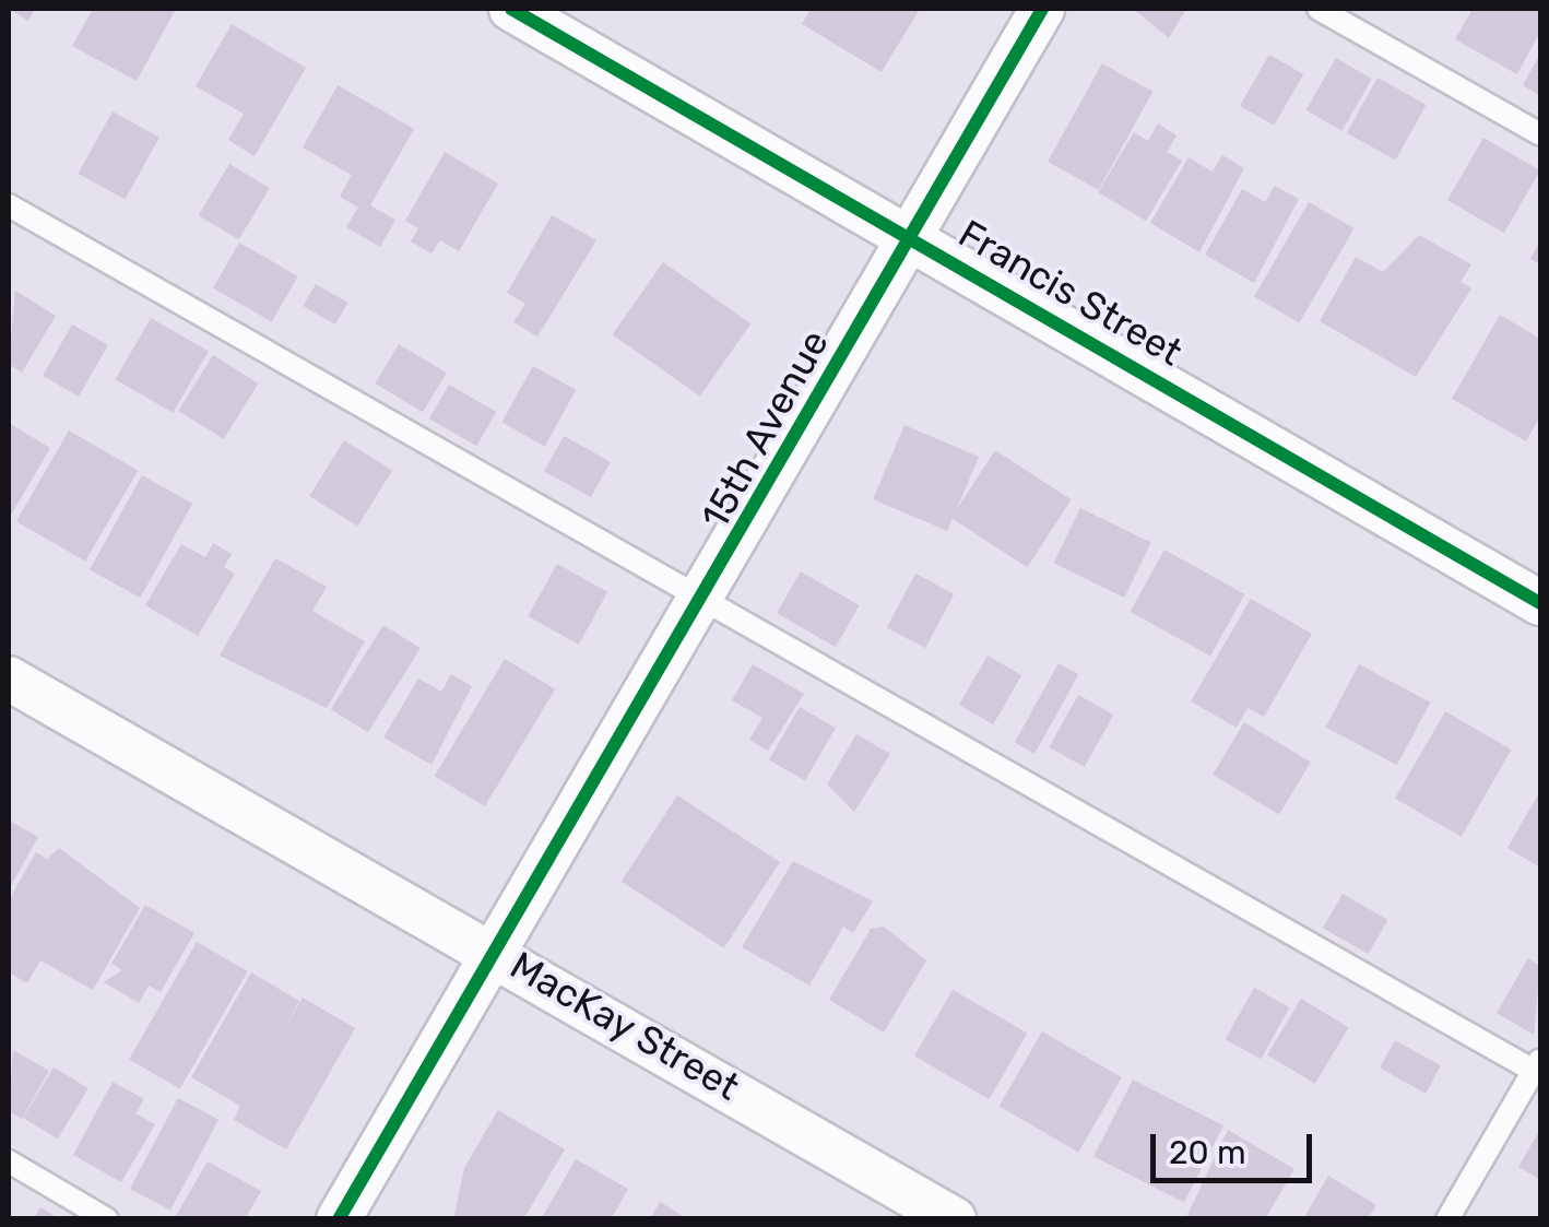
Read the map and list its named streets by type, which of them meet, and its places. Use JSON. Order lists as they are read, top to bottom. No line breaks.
{"streets":{"street":["Francis Street","15th Avenue","MacKay Street"]},"crossings":[["Francis Street","15th Avenue"],["15th Avenue","MacKay Street"]],"scale_bar":"20 m"}
